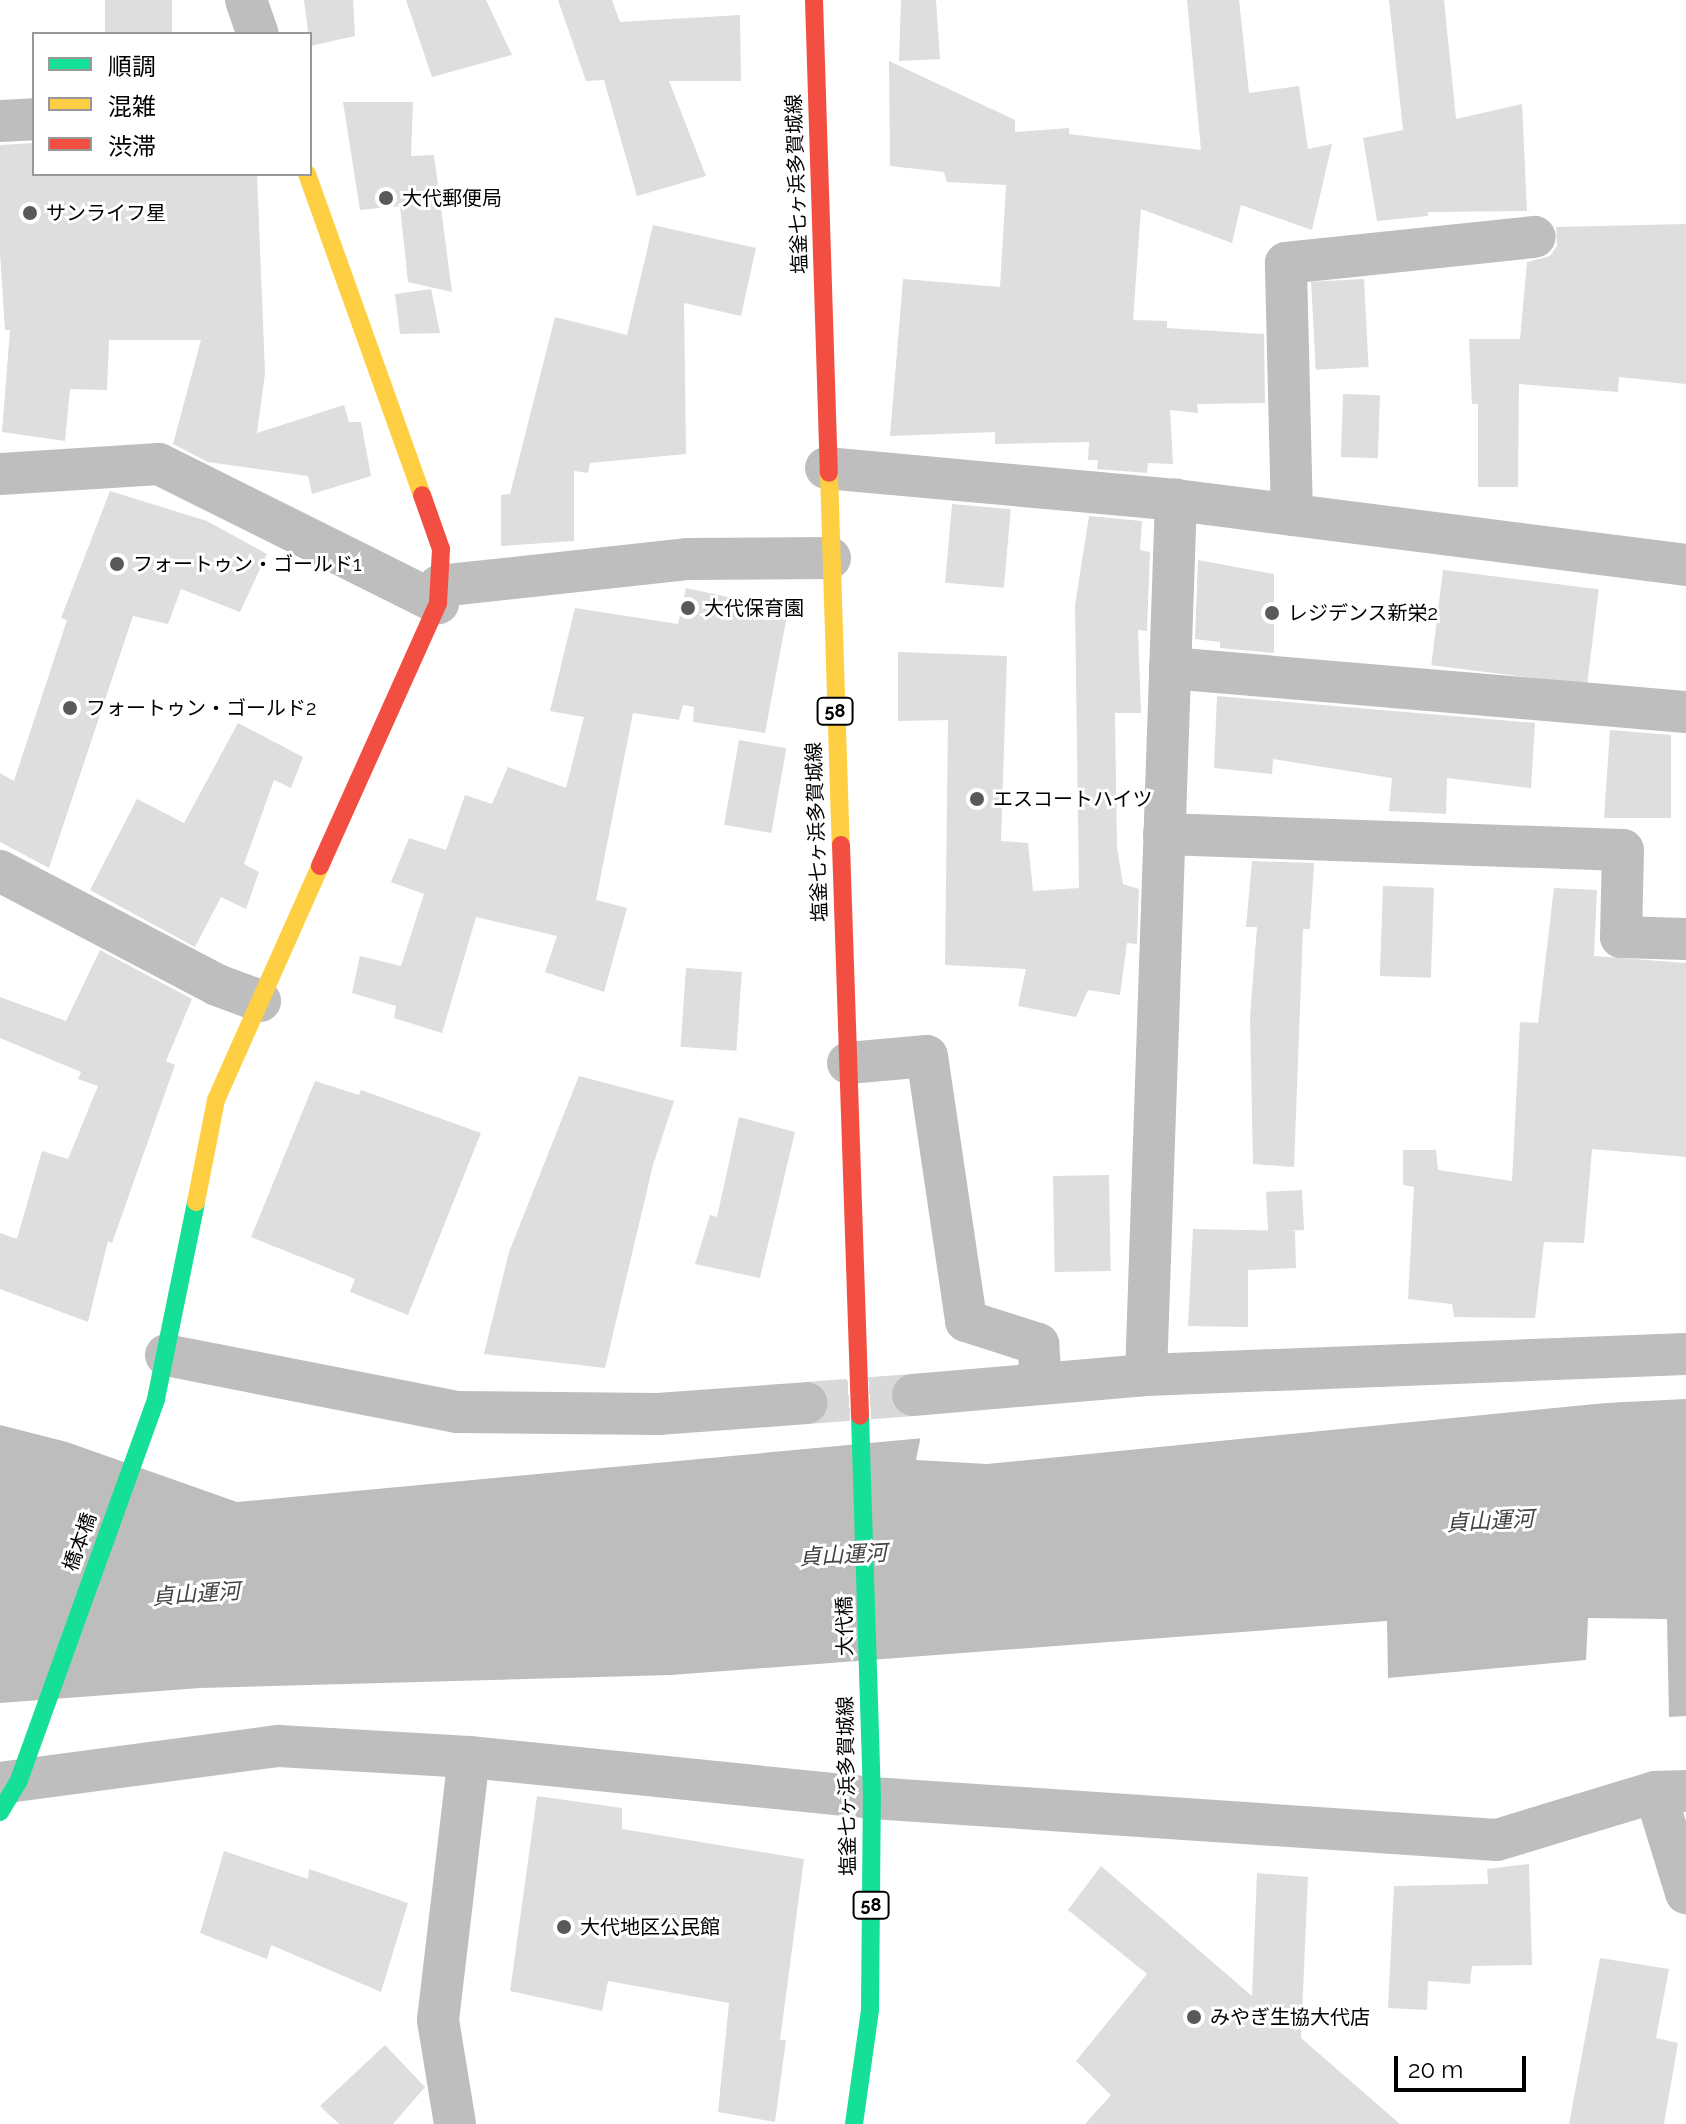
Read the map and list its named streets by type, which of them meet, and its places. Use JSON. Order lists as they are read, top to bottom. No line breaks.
{"streets":{"main road":["塩釜七ヶ浜多賀城線","58","橋本橋","大代橋"]},"crossings":[["塩釜七ヶ浜多賀城線","大代橋"]],"water":["貞山運河"],"places":["大代郵便局","サンライフ星","フォートゥン・ゴールド1","大代保育園","レジデンス新栄2","フォートゥン・ゴールド2","エスコートハイツ","大代地区公民館","みやぎ生協大代店"],"legend":["順調","混雑","渋滞"],"scale_bar":"20 m"}
